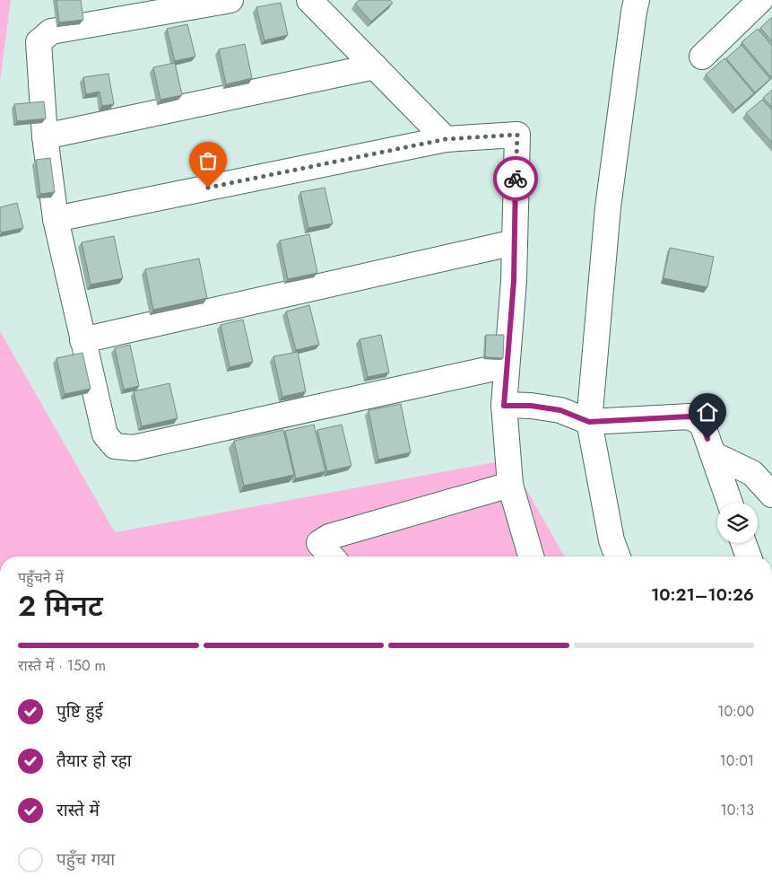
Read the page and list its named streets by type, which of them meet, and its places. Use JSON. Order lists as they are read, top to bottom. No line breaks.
{"page":{"heading":["2 मिनट","पहुँचने में","10:21–10:26"],"bar":"रास्ते में · 150 m","list":[["पुष्टि हुई","10:00"],["तैयार हो रहा","10:01"],["रास्ते में","10:13"],"पहुँच गया"]}}
